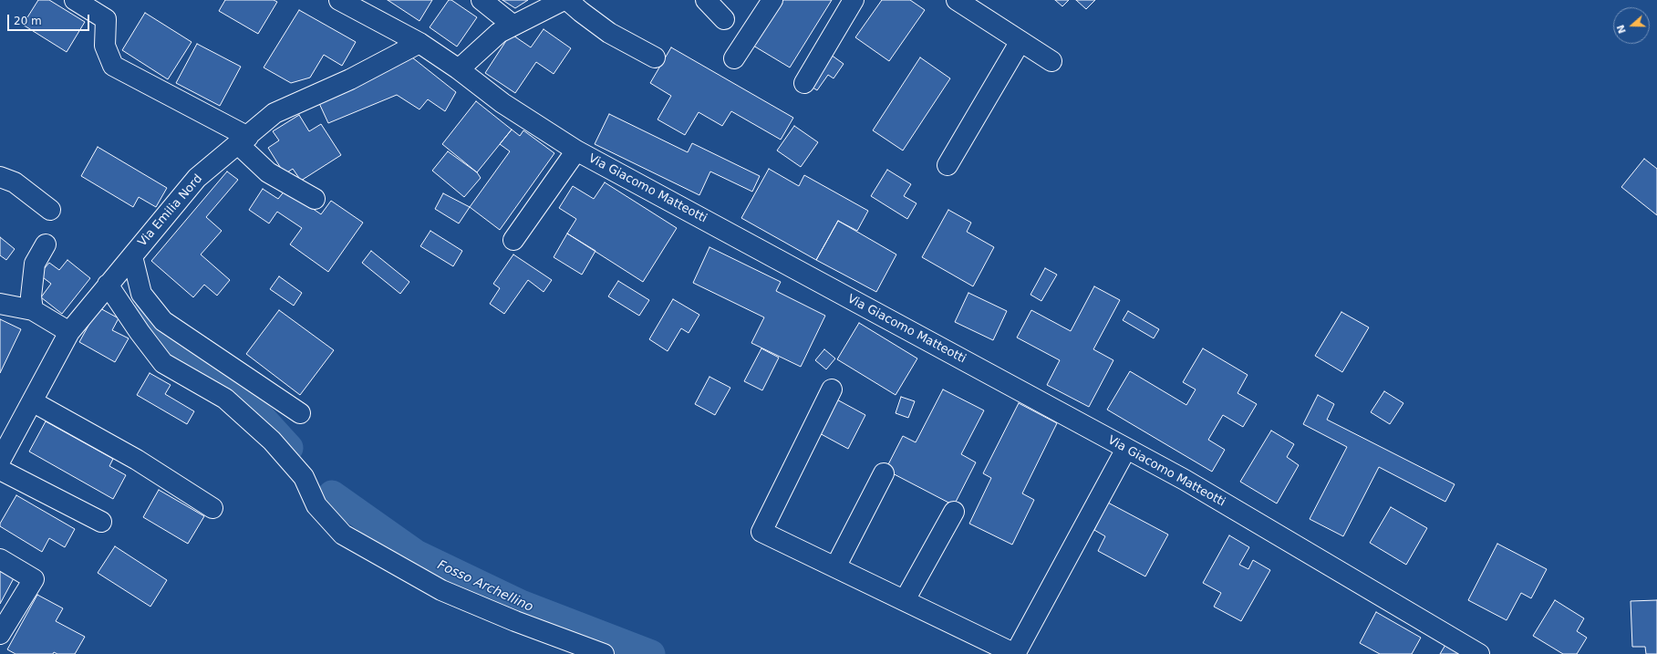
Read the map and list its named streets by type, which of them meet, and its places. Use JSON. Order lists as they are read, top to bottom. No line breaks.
{"streets":{"street":["Via Giacomo Matteotti","Via Emilia Nord"]},"crossings":[["Via Giacomo Matteotti","Via Emilia Nord"]],"water":["Fosso Archellino"],"scale_bar":"20 m","north":"left"}
